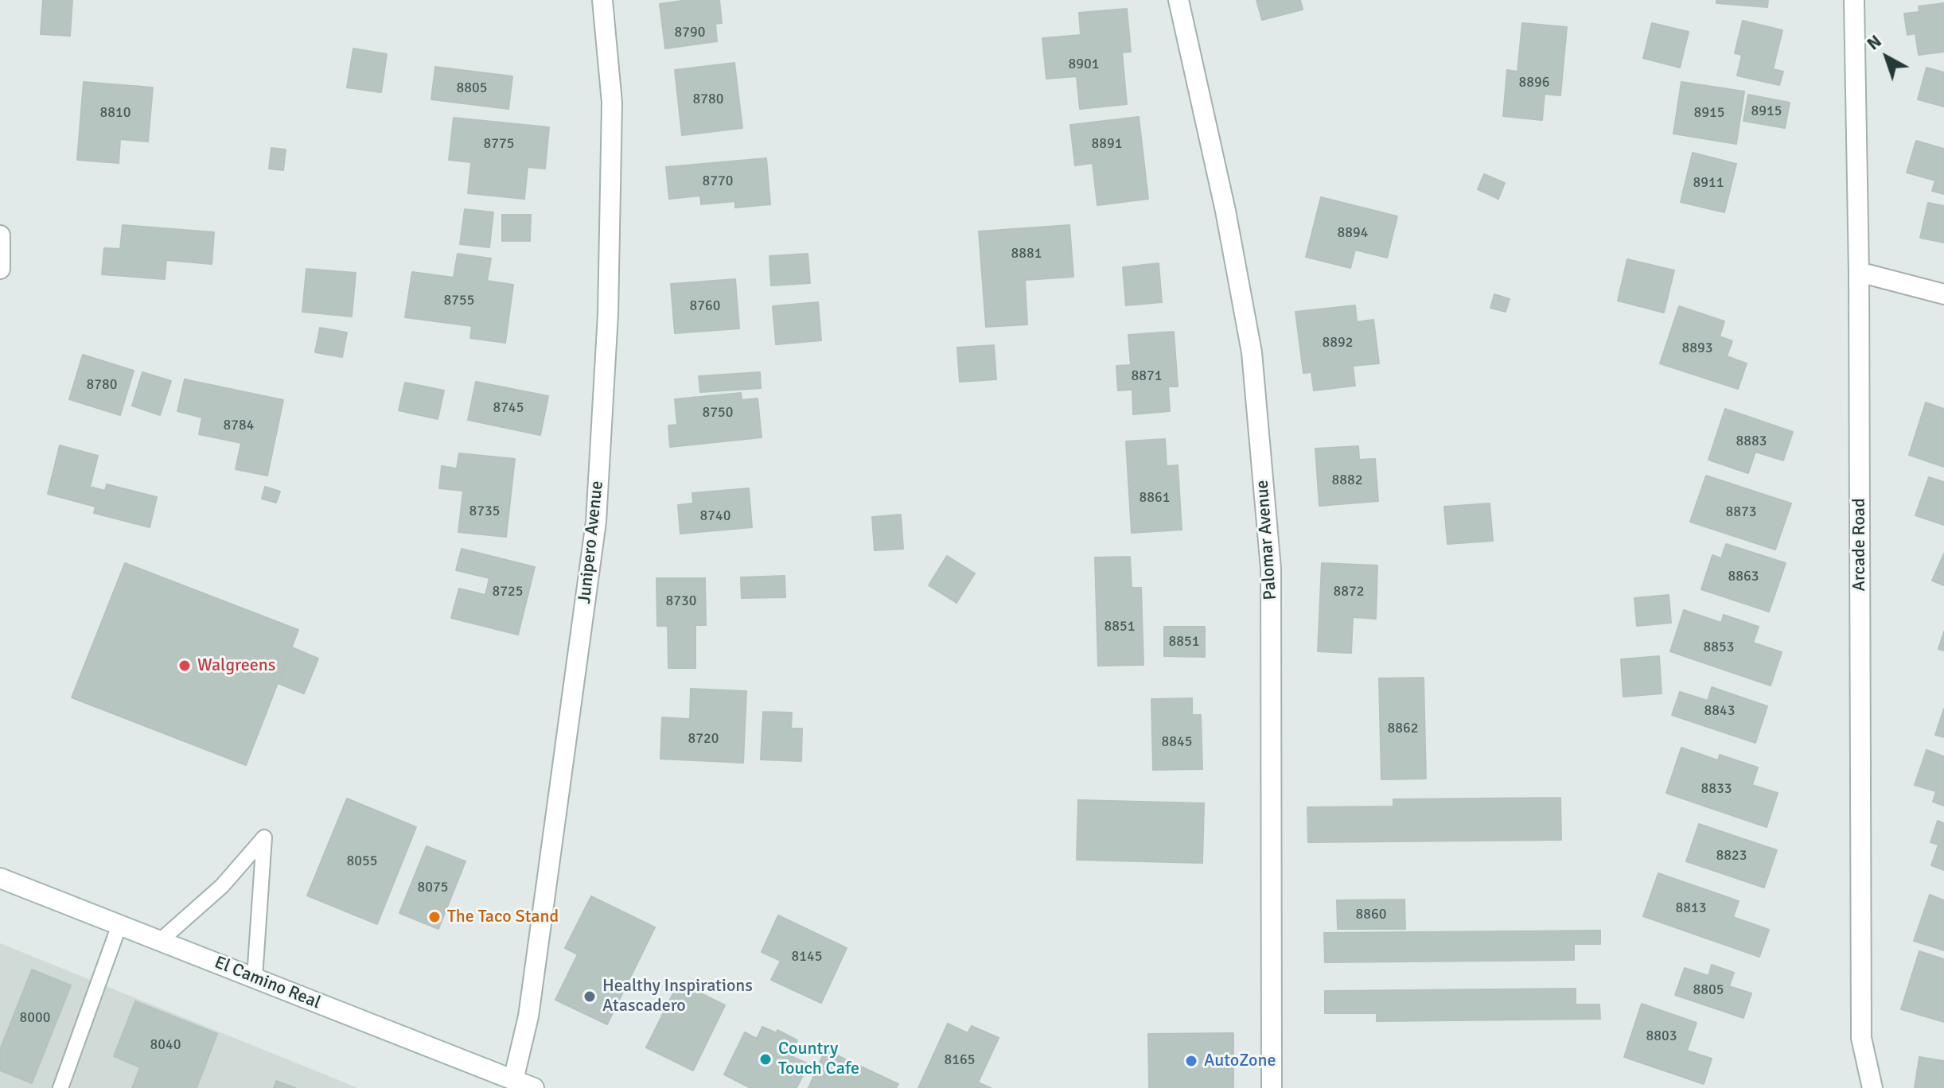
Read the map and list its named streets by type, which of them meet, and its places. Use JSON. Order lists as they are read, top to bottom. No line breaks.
{"streets":{"street":["Palomar Avenue","Junipero Avenue","Arcade Road","El Camino Real"]},"crossings":[["Junipero Avenue","El Camino Real"]],"places":["Walgreens","The Taco Stand","Healthy Inspirations Atascadero","Country Touch Cafe","AutoZone"],"house_numbers":["8790","8901","8896","8805","8780","8915","8810","8915","8775","8891","8770","8911","8894","8881","8755","8760","8892","8893","8871","8780","8745","8750","8784","8883","8882","8861","8735","8873","8740","8863","8725","8872","8730","8851","8851","8853","8843","8862","8720","8845","8833","8823","8055","8075","8813","8860","8145","8805","8000","8803","8040","8165"],"north":"top left"}
